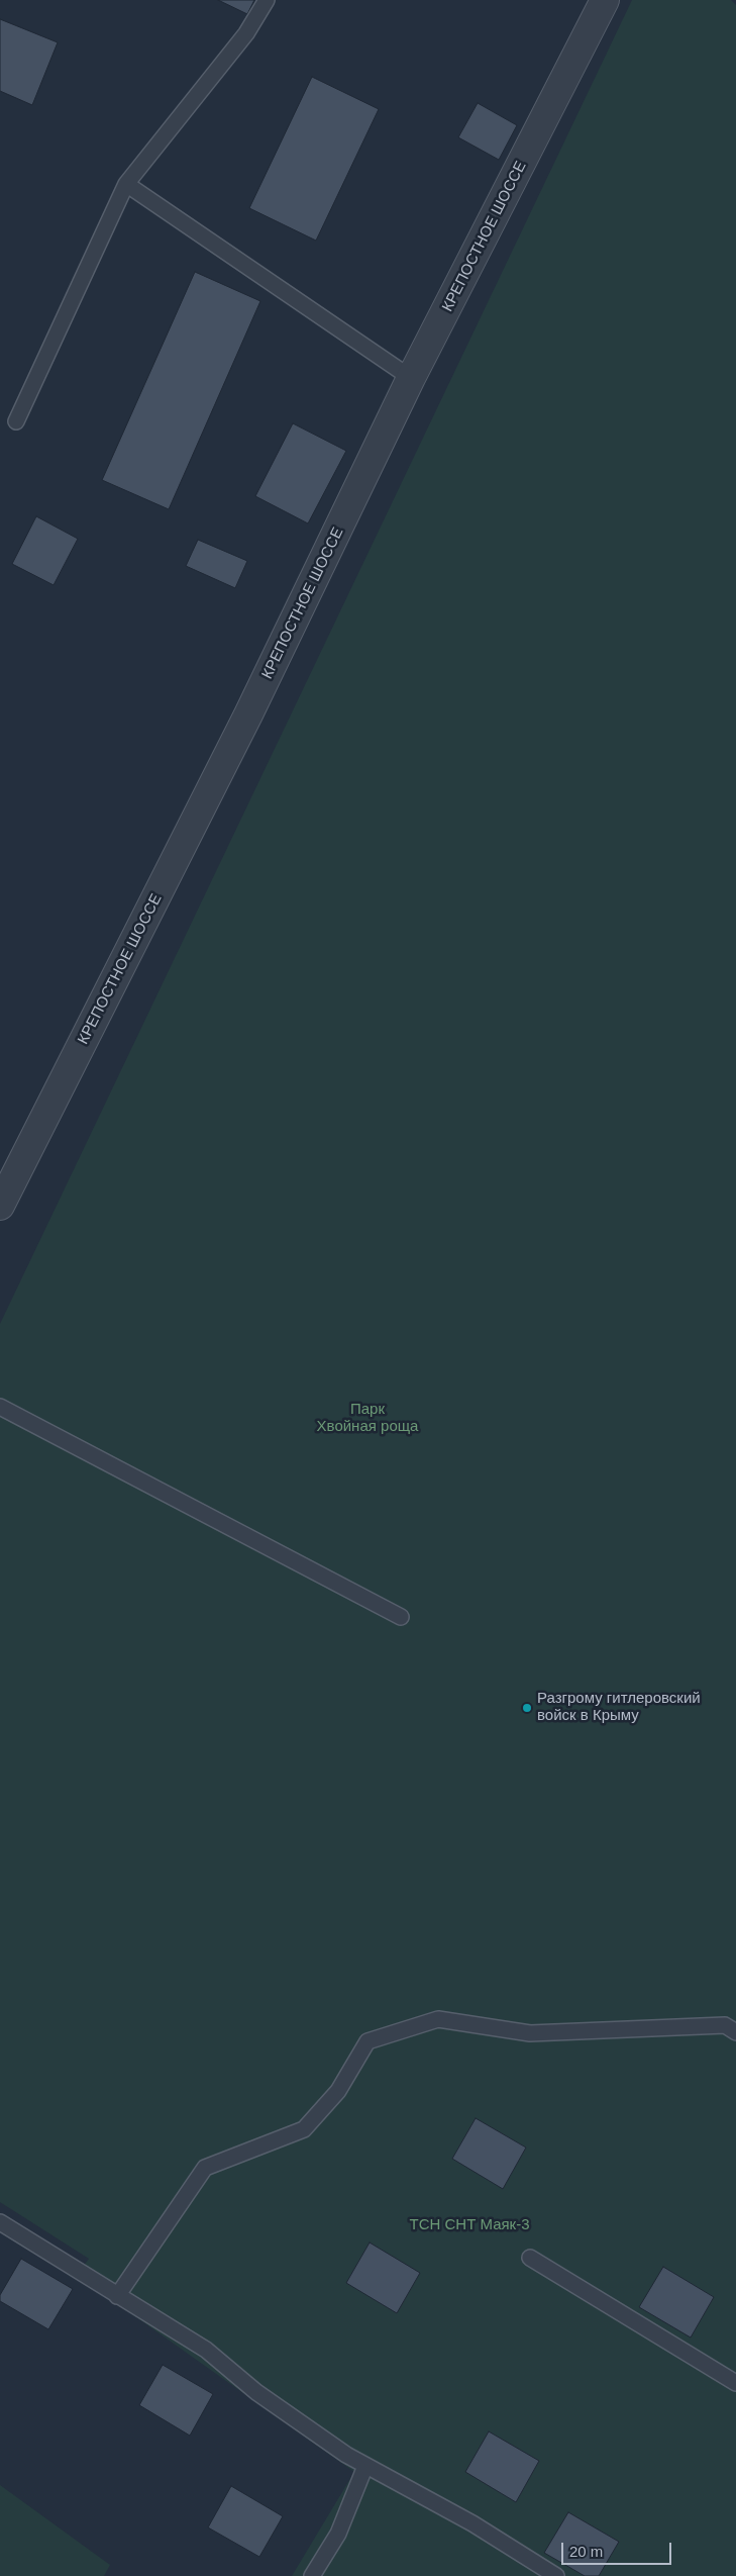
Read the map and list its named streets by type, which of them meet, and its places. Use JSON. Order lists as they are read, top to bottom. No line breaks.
{"streets":{"street":["КРЕПОСТНОЕ ШОССЕ"]},"parks":["Парк Хвойная роща","ТСН СНТ Маяк-3"],"places":["Разгрому гитлеровский войск в Крыму"],"scale_bar":"20 m"}
